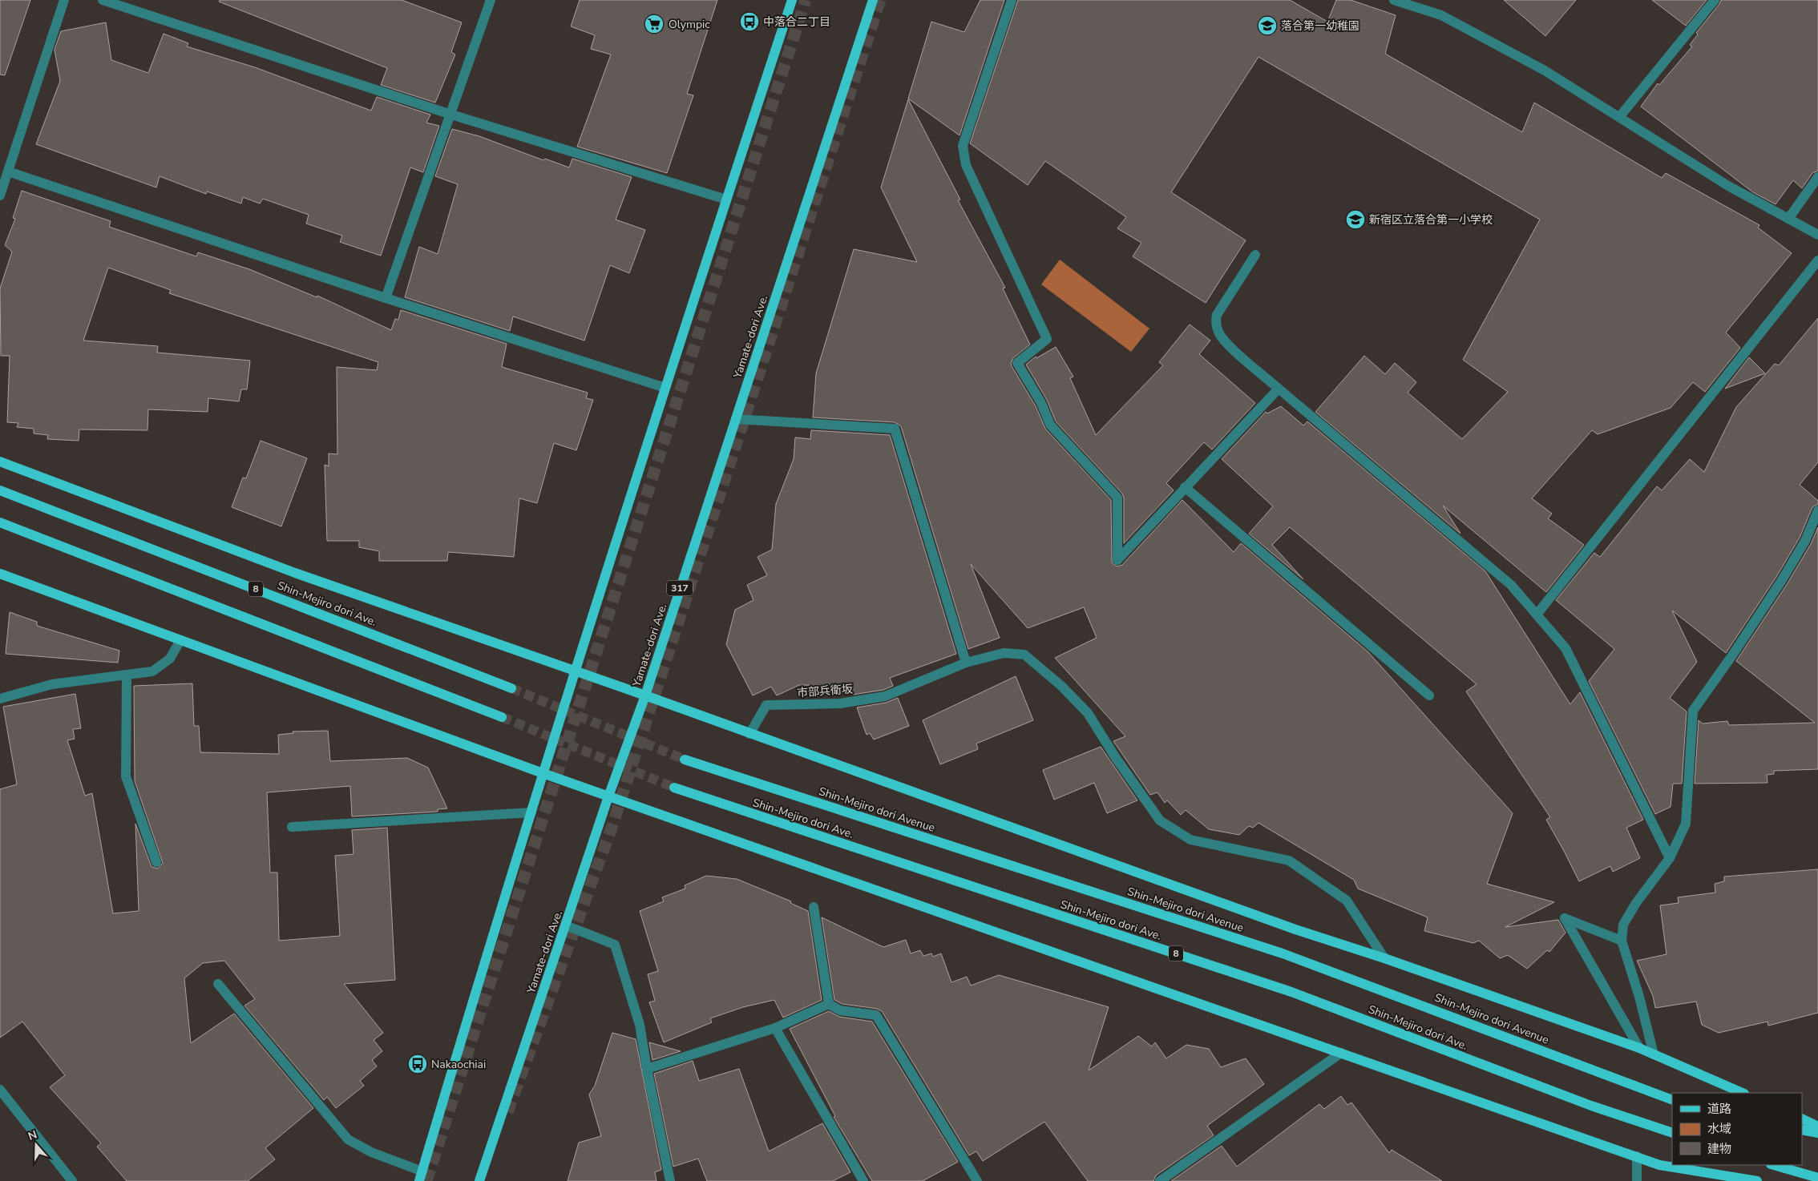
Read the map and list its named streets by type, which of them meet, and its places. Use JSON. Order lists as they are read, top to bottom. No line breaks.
{"streets":{"main road":["Yamate-dori Ave.","317","8","Shin-Mejiro dori Ave.","Shin-Mejiro dori Avenue"],"street":["市部兵衛坂"]},"places":{"bus stop":["中落合二丁目","Nakaochiai"],"supermarket":["Olympic"],"school or university":["落合第一幼稚園","新宿区立落合第一小学校"]},"legend":["道路","水域","建物"],"north":"top"}
